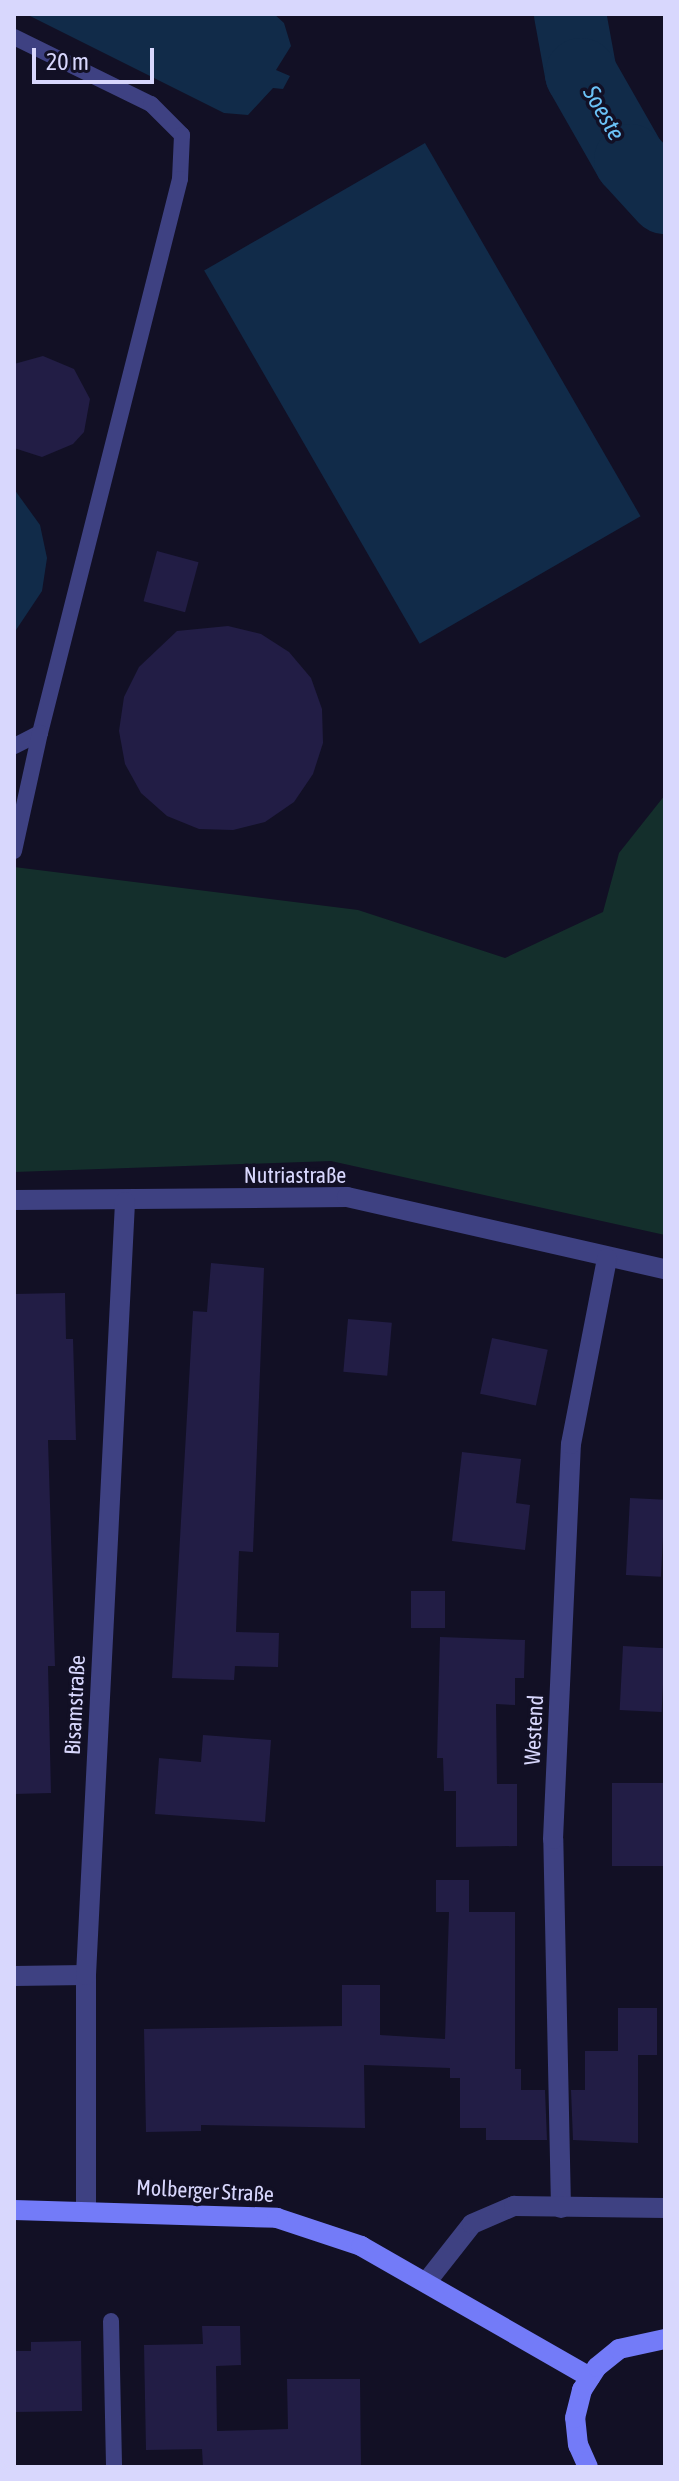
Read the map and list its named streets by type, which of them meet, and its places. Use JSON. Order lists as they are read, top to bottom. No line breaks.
{"streets":{"main road":["Molberger Straße"],"street":["Nutriastraße","Bisamstraße","Westend"]},"crossings":[["Nutriastraße","Bisamstraße"],["Nutriastraße","Westend"],["Bisamstraße","Molberger Straße"]],"water":["Soeste"],"scale_bar":"20 m"}
